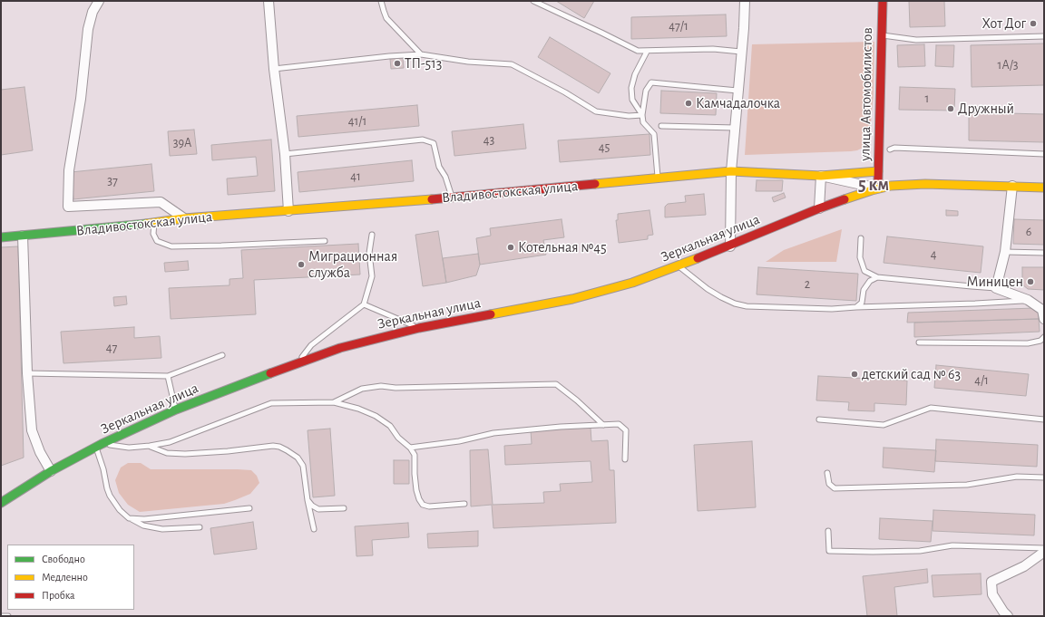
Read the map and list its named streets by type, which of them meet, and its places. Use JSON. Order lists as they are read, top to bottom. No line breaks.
{"streets":{"main road":["улица Автомобилистов","Владивостокская улица","Зеркальная улица"]},"crossings":[["улица Автомобилистов","Владивостокская улица"],["улица Автомобилистов","Зеркальная улица"],["Владивостокская улица","Зеркальная улица"]],"districts":["5 км"],"places":["Хот Дог","ТП-513","Камчадалочка","Дружный","Котельная №45","Миграционная служба","Миницен","детский сад № 63"],"house_numbers":["47/1","1А/3","1","41/1","43","39А","45","41","37","6","4","2","47","4/1"],"legend":["Свободно","Медленно","Пробка"]}
